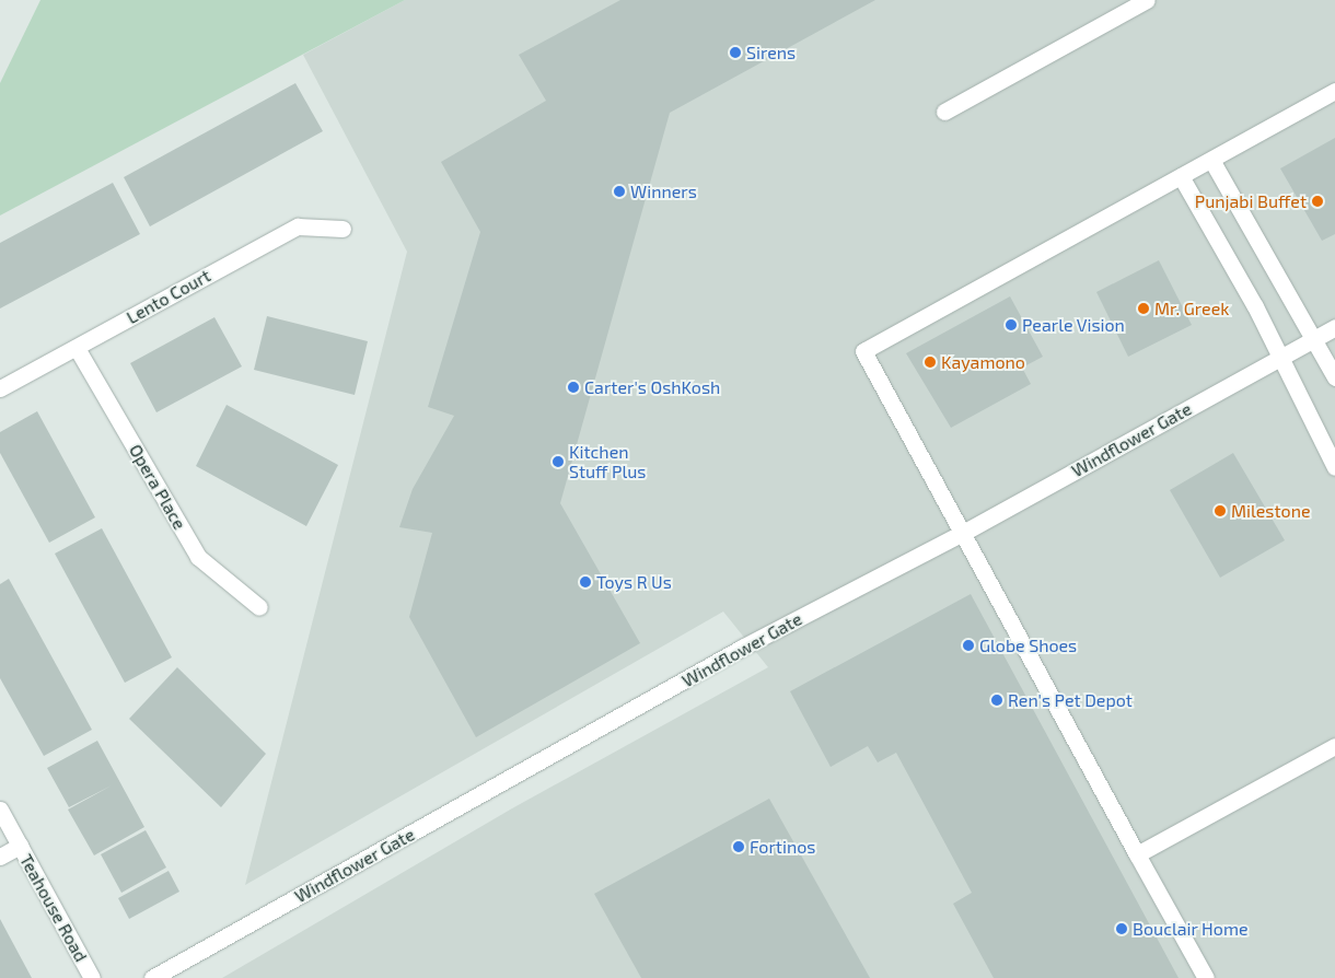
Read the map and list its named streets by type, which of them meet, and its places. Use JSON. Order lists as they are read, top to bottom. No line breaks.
{"streets":{"street":["Lento Court","Windflower Gate","Opera Place","Teahouse Road"]},"crossings":[["Lento Court","Opera Place"]],"places":["Sirens","Winners","Punjabi Buffet","Mr. Greek","Pearle Vision","Kayamono","Carter's OshKosh","Kitchen Stuff Plus","Milestone","Toys R Us","Globe Shoes","Ren's Pet Depot","Fortinos","Bouclair Home"]}
